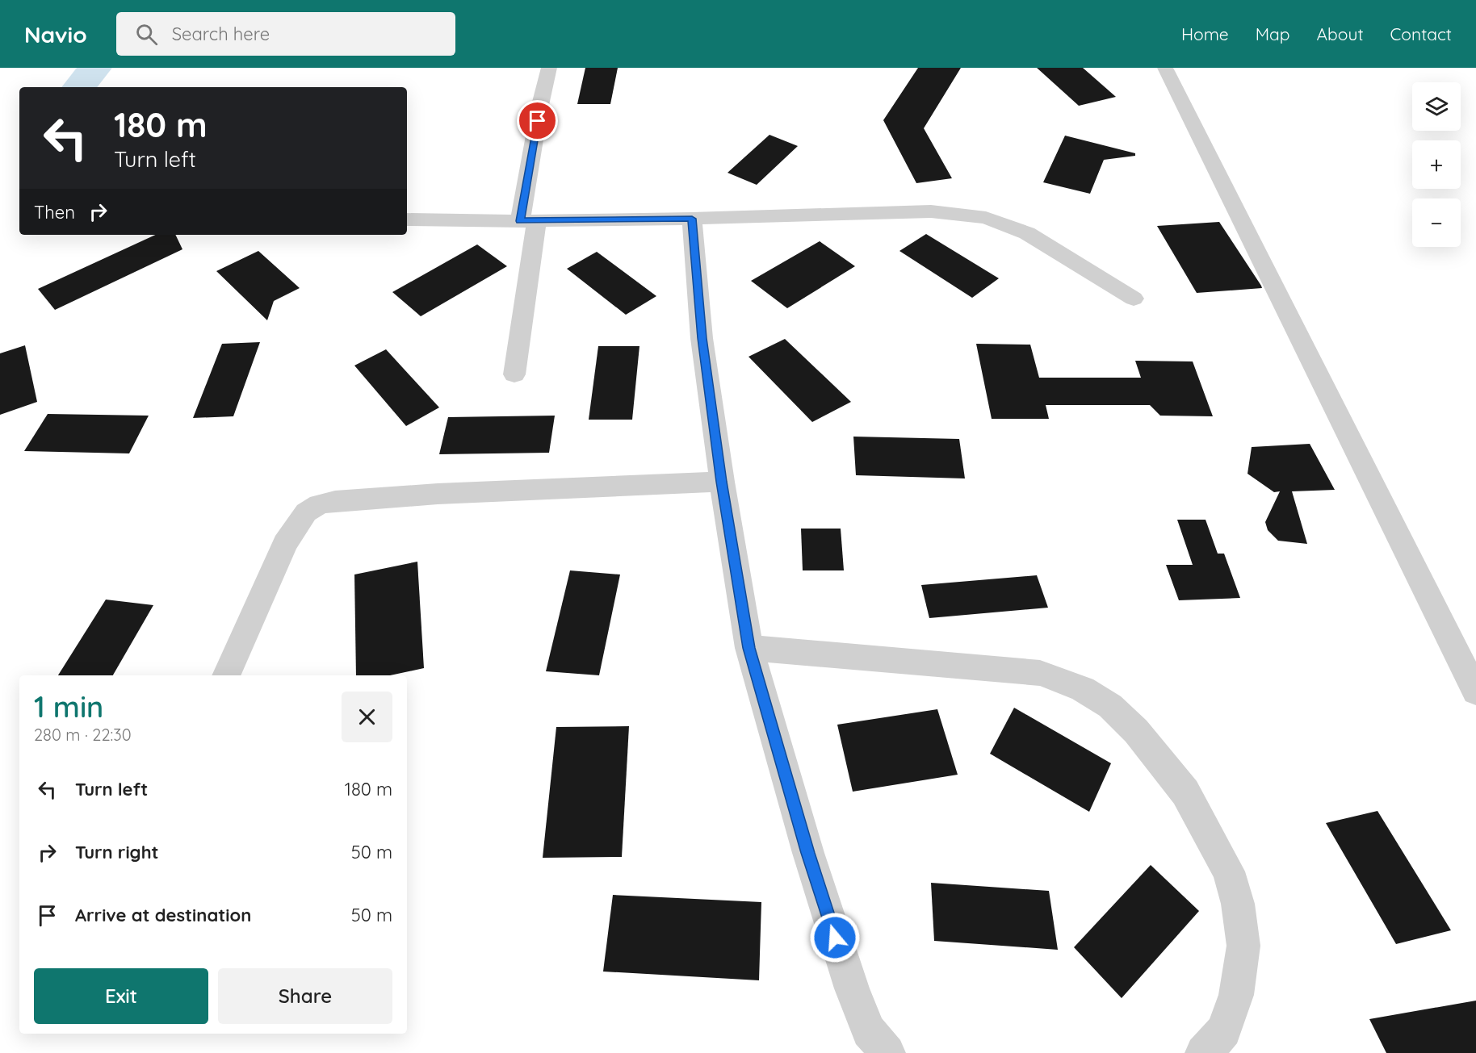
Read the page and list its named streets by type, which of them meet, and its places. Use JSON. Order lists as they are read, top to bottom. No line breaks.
{"page":{"header":"Navio","search":"Search here","nav":["Home","Map","About","Contact"],"map_buttons":["+","−"],"turn":["180 m","Turn left"],"then":"Then","heading":["1 min","280 m · 22:30"],"list":[{"name":"Turn left","value":"180 m"},{"name":"Turn right","value":"50 m"},{"name":"Arrive at destination","value":"50 m"}],"buttons":["Exit","Share"]}}
